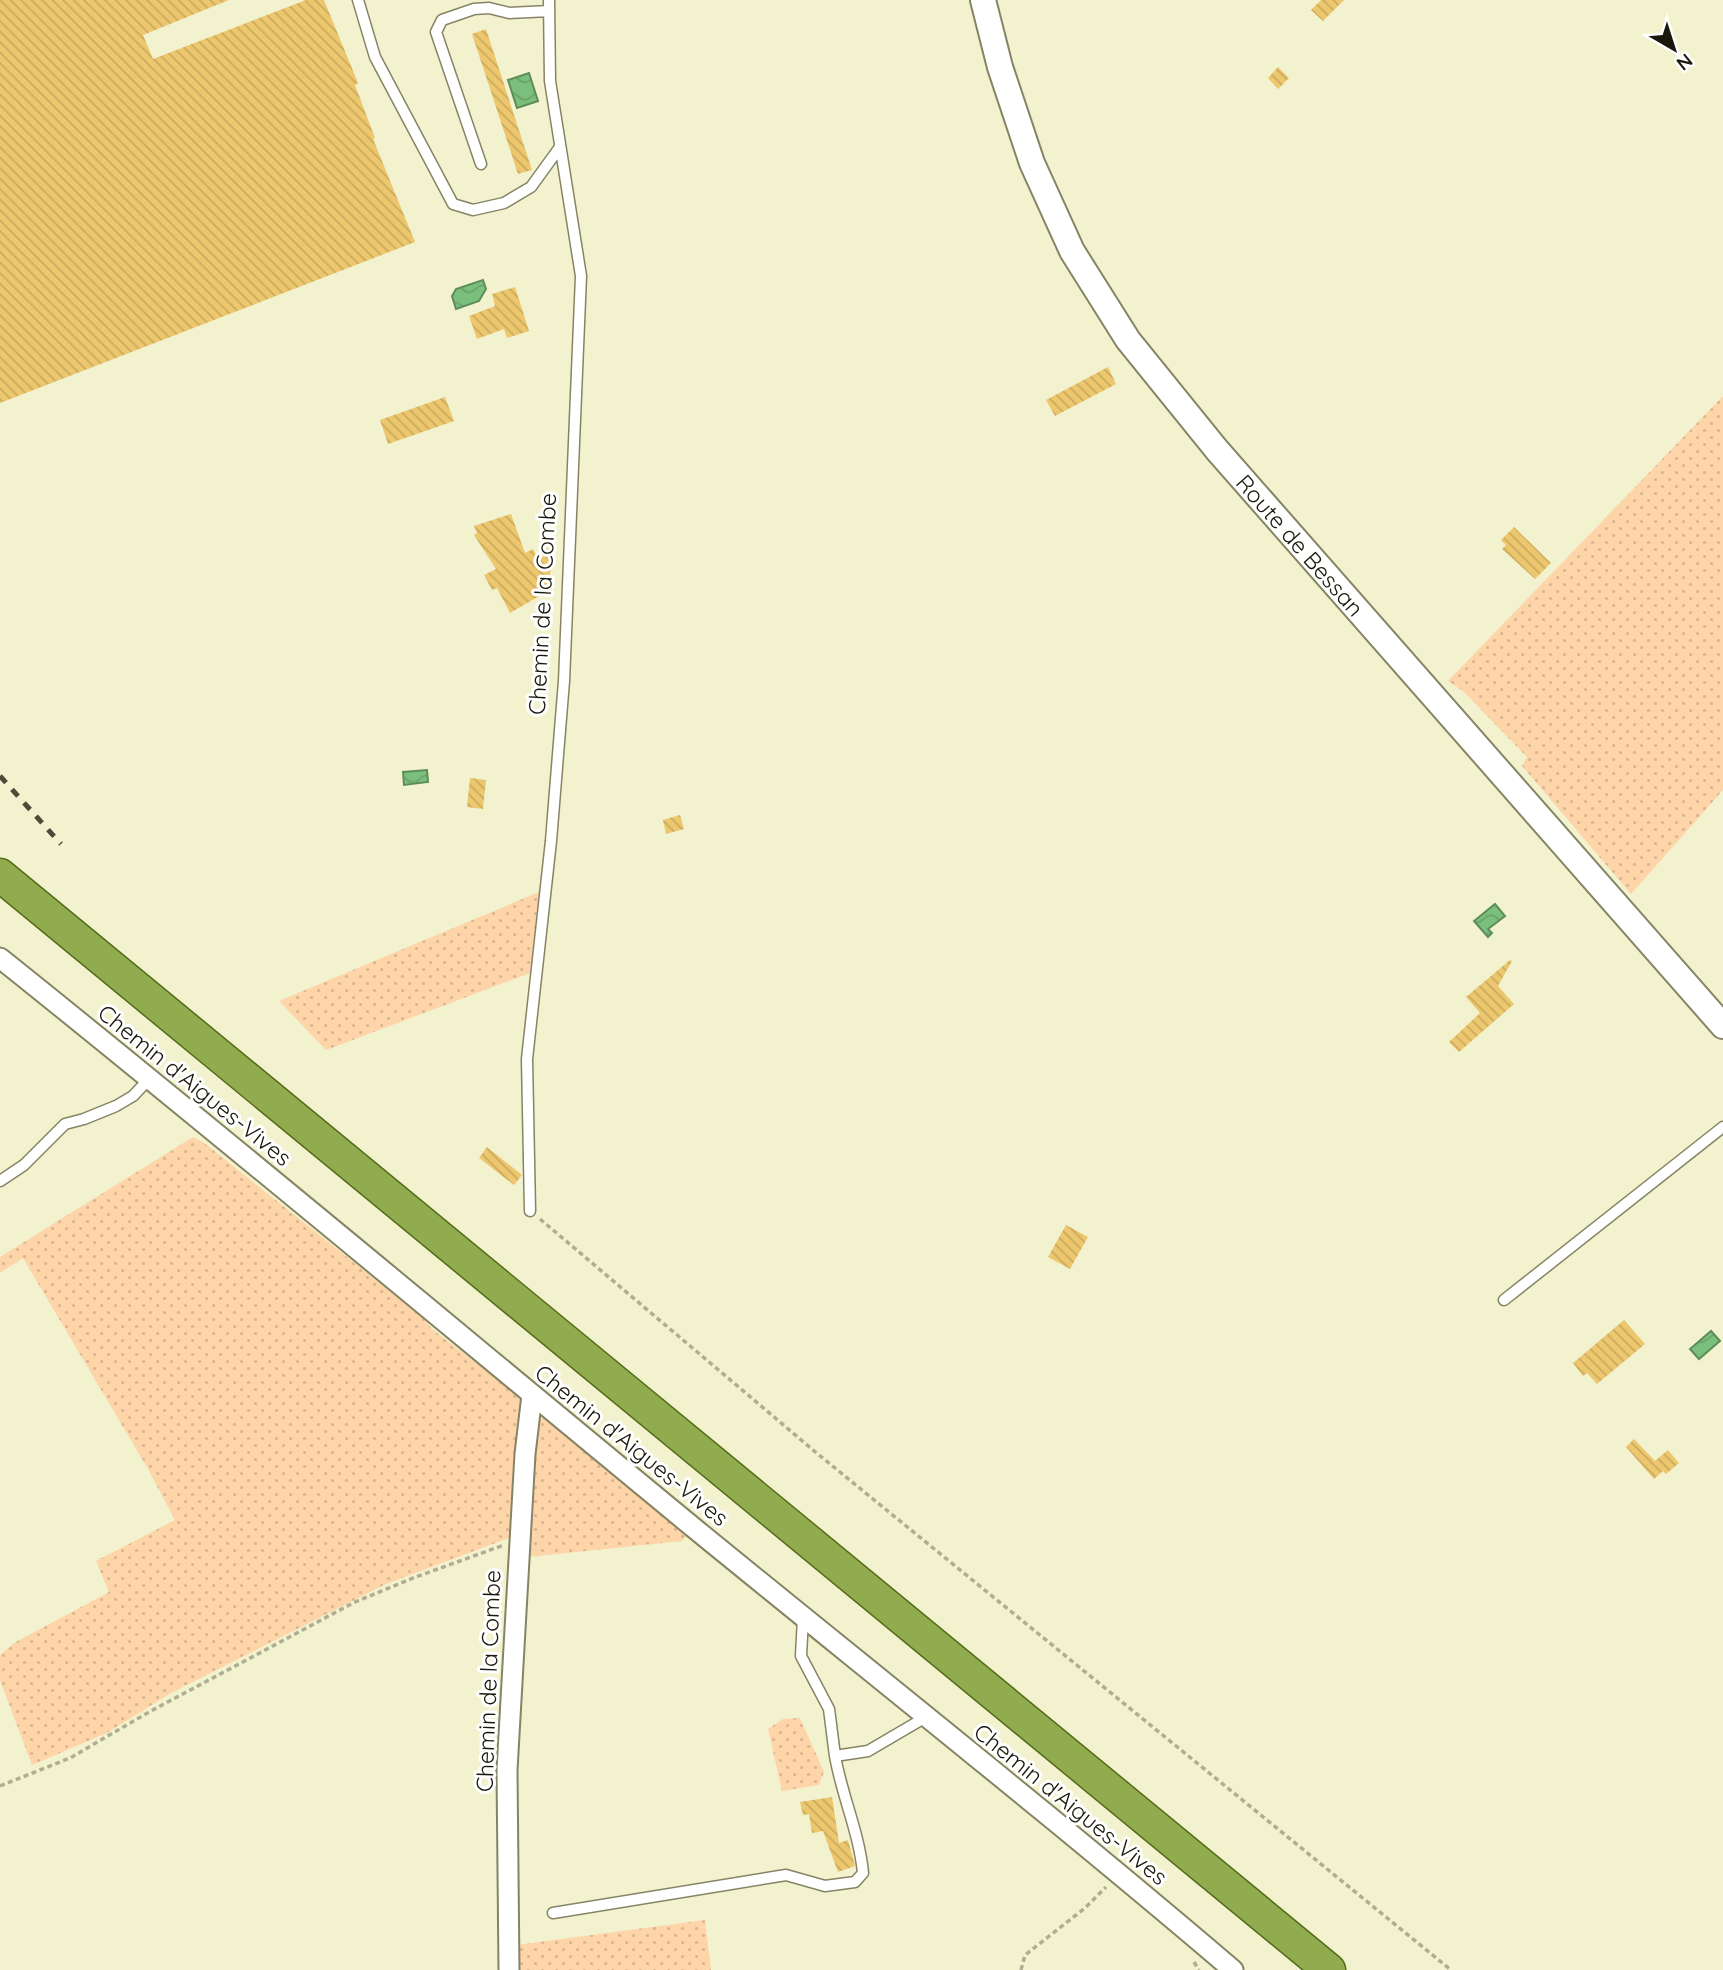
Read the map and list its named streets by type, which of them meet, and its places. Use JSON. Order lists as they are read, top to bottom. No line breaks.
{"streets":{"street":["Route de Bessan","Chemin de la Combe","Chemin d'Aigues-Vives"]},"crossings":[["Chemin de la Combe","Chemin d'Aigues-Vives"]],"north":"bottom right"}
